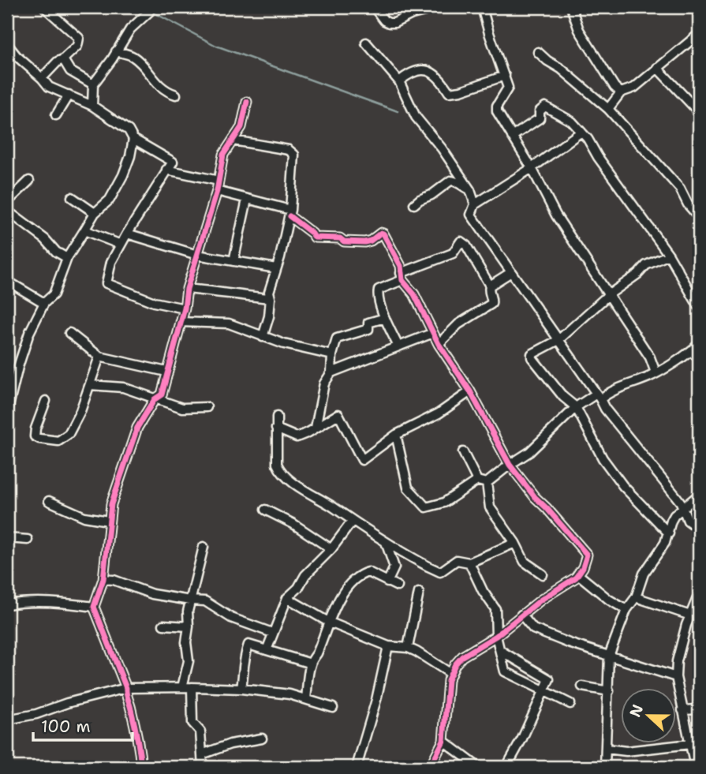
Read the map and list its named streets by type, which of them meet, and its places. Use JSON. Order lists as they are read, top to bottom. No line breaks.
{"scale_bar":"100 m","north":"left"}
